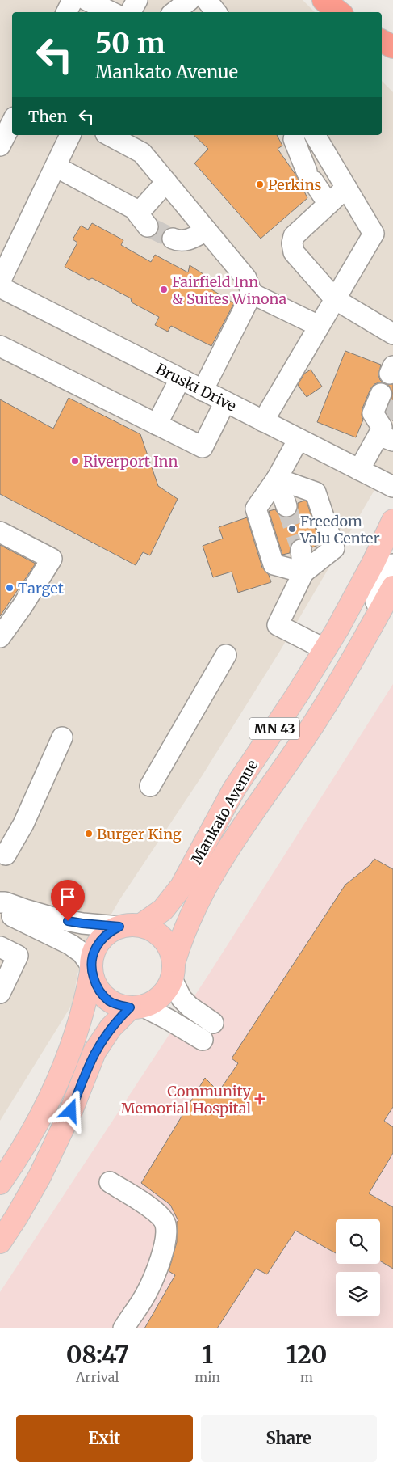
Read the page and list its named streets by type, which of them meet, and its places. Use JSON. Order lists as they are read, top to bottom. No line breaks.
{"streets":{"main road":["MN 43","Mankato Avenue"],"street":["Bruski Drive"]},"places":{"other":["Perkins","Fairfield Inn & Suites Winona","Riverport Inn","Freedom Valu Center","Target","Burger King"],"health":["Community Memorial Hospital"]},"page":{"turn":["50 m","Mankato Avenue"],"then":"Then","eta":["08:47","Arrival","1","min","120","m"],"buttons":["Exit","Share"]}}
